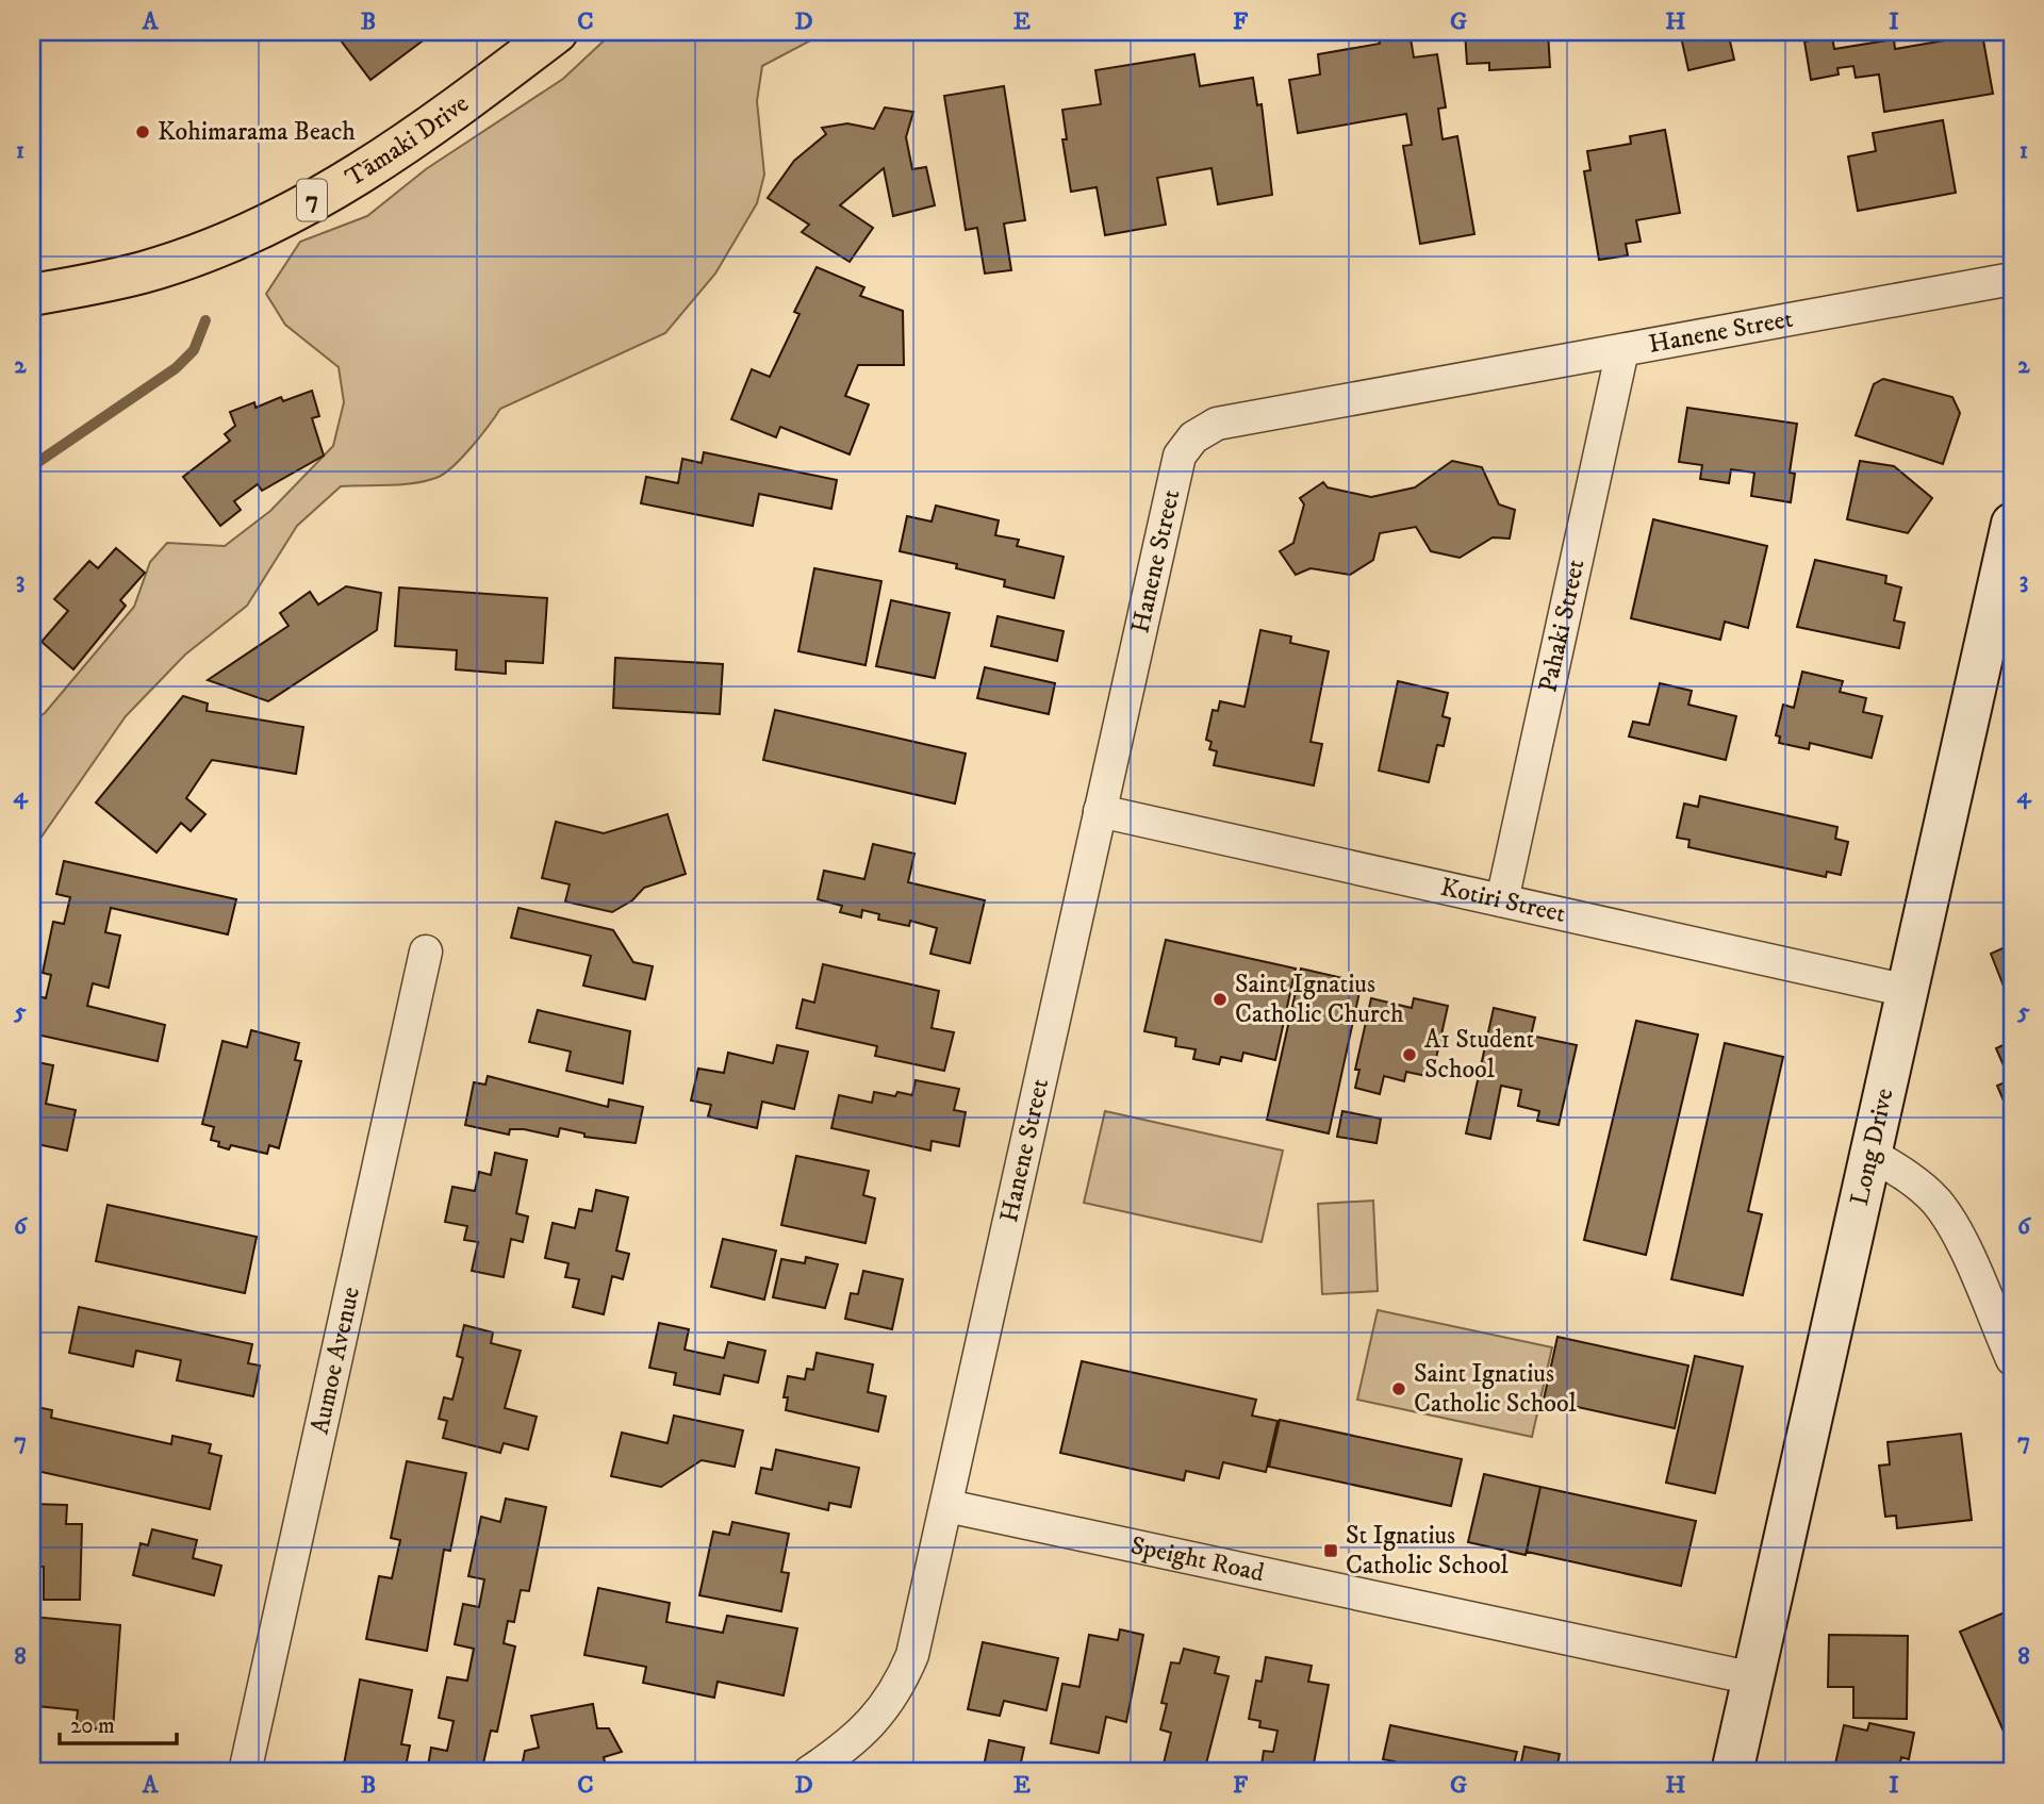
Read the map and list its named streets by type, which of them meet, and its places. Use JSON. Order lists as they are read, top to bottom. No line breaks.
{"streets":{"main road":["Tāmaki Drive","7"],"street":["Hanene Street","Pahaki Street","Kotiri Street","Long Drive","Aumoe Avenue","Speight Road"]},"crossings":[["Hanene Street","Pahaki Street"],["Hanene Street","Kotiri Street"],["Hanene Street","Speight Road"],["Pahaki Street","Kotiri Street"],["Kotiri Street","Long Drive"],["Long Drive","Speight Road"]],"places":{"other":["Kohimarama Beach","Saint Ignatius Catholic Church","A1 Student School","Saint Ignatius Catholic School"],"transit":["St Ignatius Catholic School"]},"scale_bar":"20 m","grid":{"columns":["A","B","C","D","E","F","G","H","I"],"rows":["1","2","3","4","5","6","7","8"]}}
